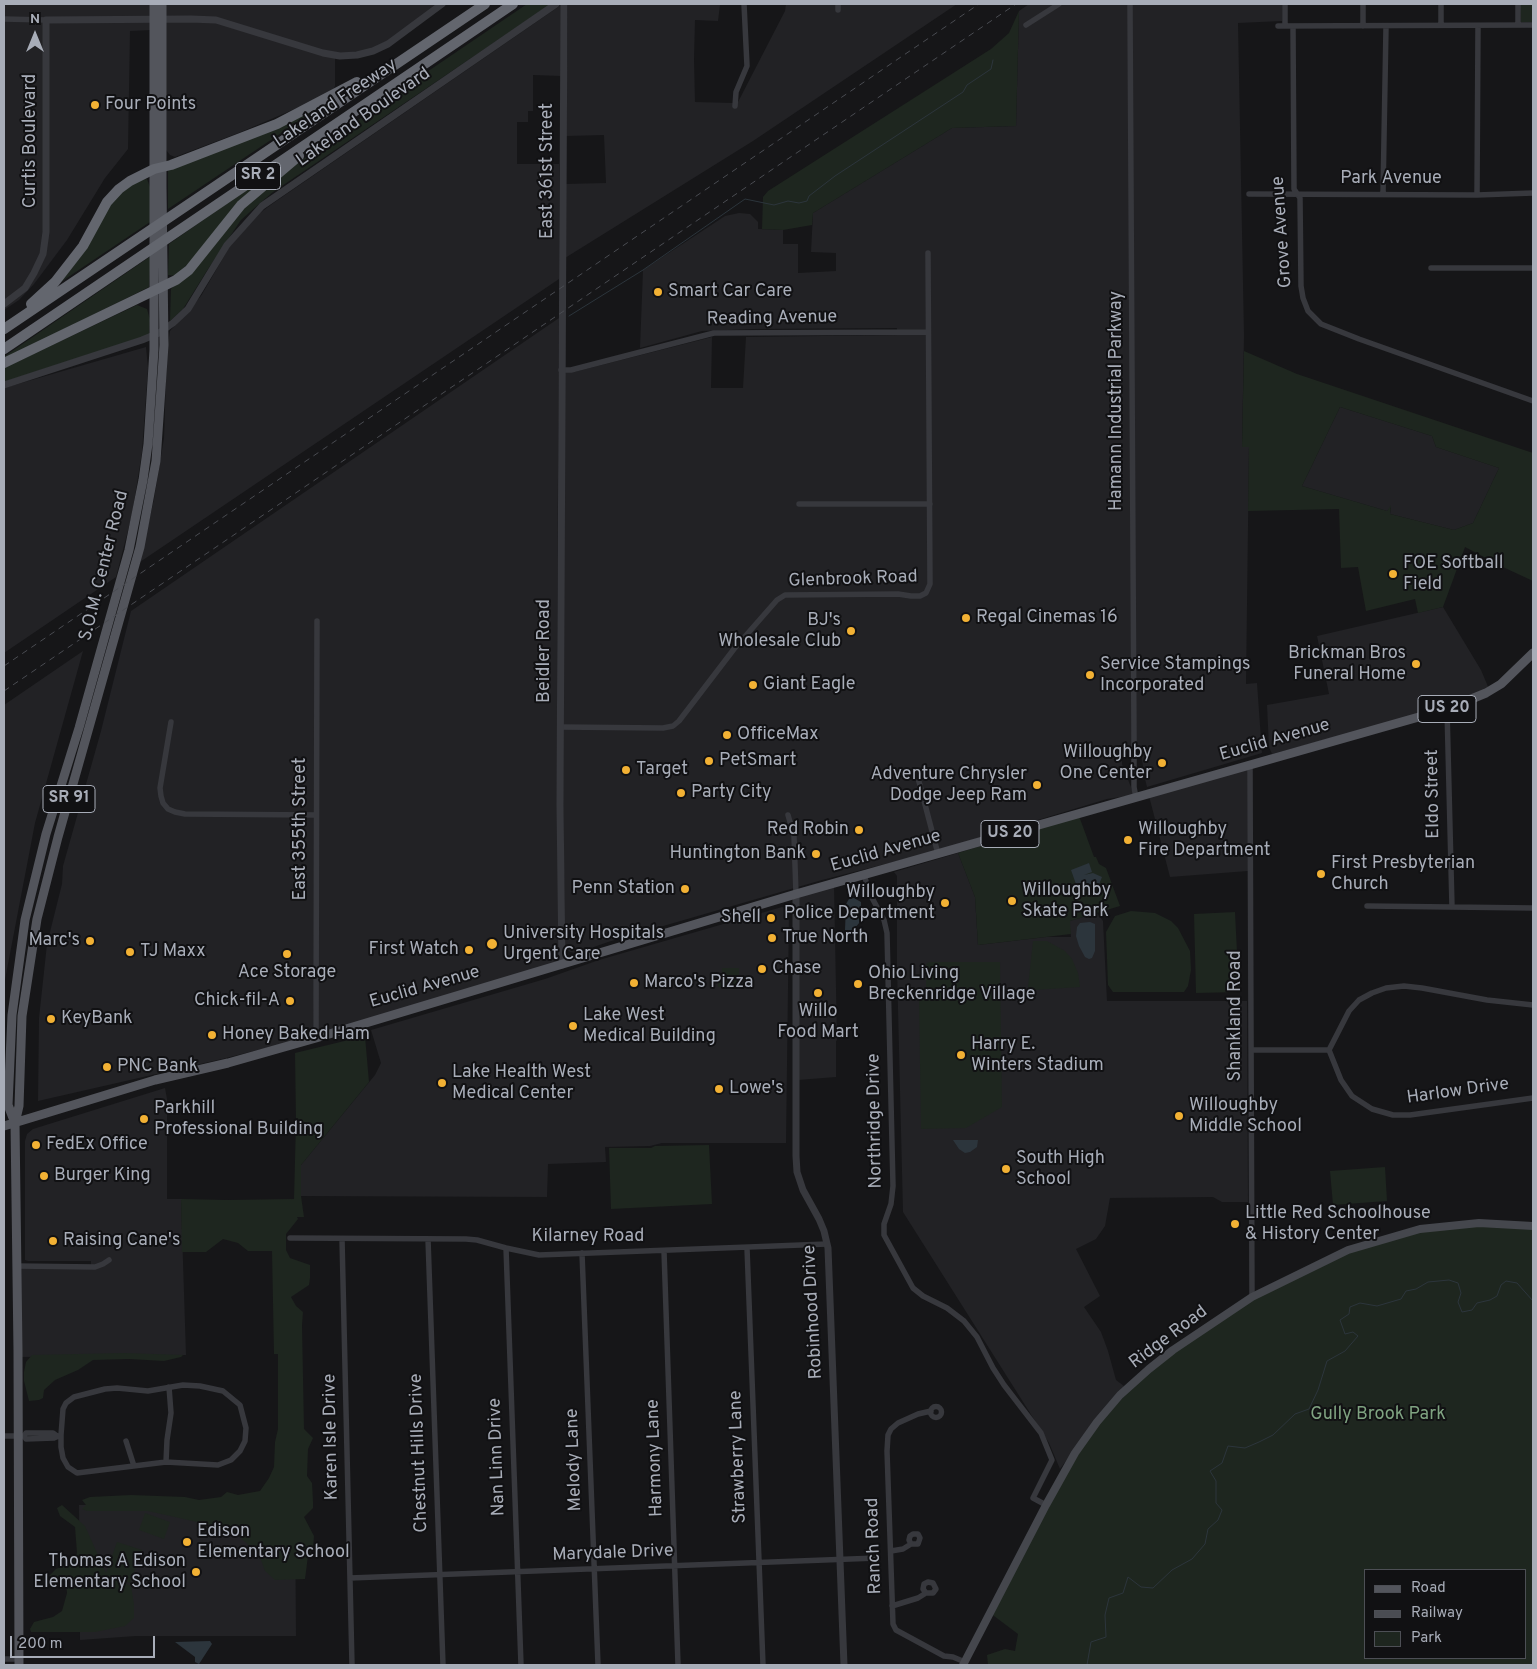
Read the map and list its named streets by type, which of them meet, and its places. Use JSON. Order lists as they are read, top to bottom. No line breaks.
{"streets":{"highway":["Lakeland Freeway","SR 2"],"main road":["S.O.M. Center Road","US 20","Euclid Avenue","SR 91","Ridge Road"],"street":["Lakeland Boulevard","Curtis Boulevard","East 361st Street","Park Avenue","Grove Avenue","Reading Avenue","Hamann Industrial Parkway","Glenbrook Road","Beidler Road","Eldo Street","East 355th Street","Shankland Road","Harlow Drive","Northridge Drive","Kilarney Road","Robinhood Drive","Karen Isle Drive","Chestnut Hills Drive","Nan Linn Drive","Strawberry Lane","Harmony Lane","Melody Lane","Ranch Road","Marydale Drive"]},"crossings":[["East 361st Street","Beidler Road"],["Park Avenue","Grove Avenue"],["Reading Avenue","Glenbrook Road"],["Reading Avenue","Beidler Road"],["Hamann Industrial Parkway","Euclid Avenue"],["S.O.M. Center Road","Euclid Avenue"],["Glenbrook Road","Beidler Road"],["Beidler Road","Euclid Avenue"],["Euclid Avenue","Eldo Street"],["Euclid Avenue","East 355th Street"],["Euclid Avenue","Shankland Road"],["Euclid Avenue","Northridge Drive"],["Euclid Avenue","Robinhood Drive"],["Shankland Road","Ridge Road"],["Northridge Drive","Ridge Road"],["Kilarney Road","Robinhood Drive"],["Kilarney Road","Karen Isle Drive"],["Kilarney Road","Chestnut Hills Drive"],["Kilarney Road","Nan Linn Drive"],["Kilarney Road","Strawberry Lane"],["Kilarney Road","Harmony Lane"],["Kilarney Road","Melody Lane"],["Robinhood Drive","Marydale Drive"],["Ridge Road","Ranch Road"],["Karen Isle Drive","Marydale Drive"],["Chestnut Hills Drive","Marydale Drive"],["Nan Linn Drive","Marydale Drive"],["Strawberry Lane","Marydale Drive"],["Harmony Lane","Marydale Drive"],["Melody Lane","Marydale Drive"]],"parks":["Gully Brook Park"],"places":["Four Points","Smart Car Care","FOE Softball Field","Regal Cinemas 16","BJ's Wholesale Club","Brickman Bros Funeral Home","Service Stampings Incorporated","Giant Eagle","OfficeMax","PetSmart","Willoughby One Center","Target","Adventure Chrysler Dodge Jeep Ram","Party City","Red Robin","Willoughby Fire Department","Huntington Bank","First Presbyterian Church","Penn Station","Willoughby Skate Park","Willoughby Police Department","Shell","True North","Marc's","University Hospitals Urgent Care","First Watch","TJ Maxx","Ace Storage","Chase","Marco's Pizza","Ohio Living Breckenridge Village","Willo Food Mart","Chick-fil-A","KeyBank","Lake West Medical Building","Honey Baked Ham","Harry E. Winters Stadium","PNC Bank","Lake Health West Medical Center","Lowe's","Willoughby Middle School","Parkhill Professional Building","FedEx Office","South High School","Burger King","Little Red Schoolhouse & History Center","Raising Cane's","Edison Elementary School","Thomas A Edison Elementary School"],"legend":["Road","Railway","Park"],"scale_bar":"200 m","north":"top"}
